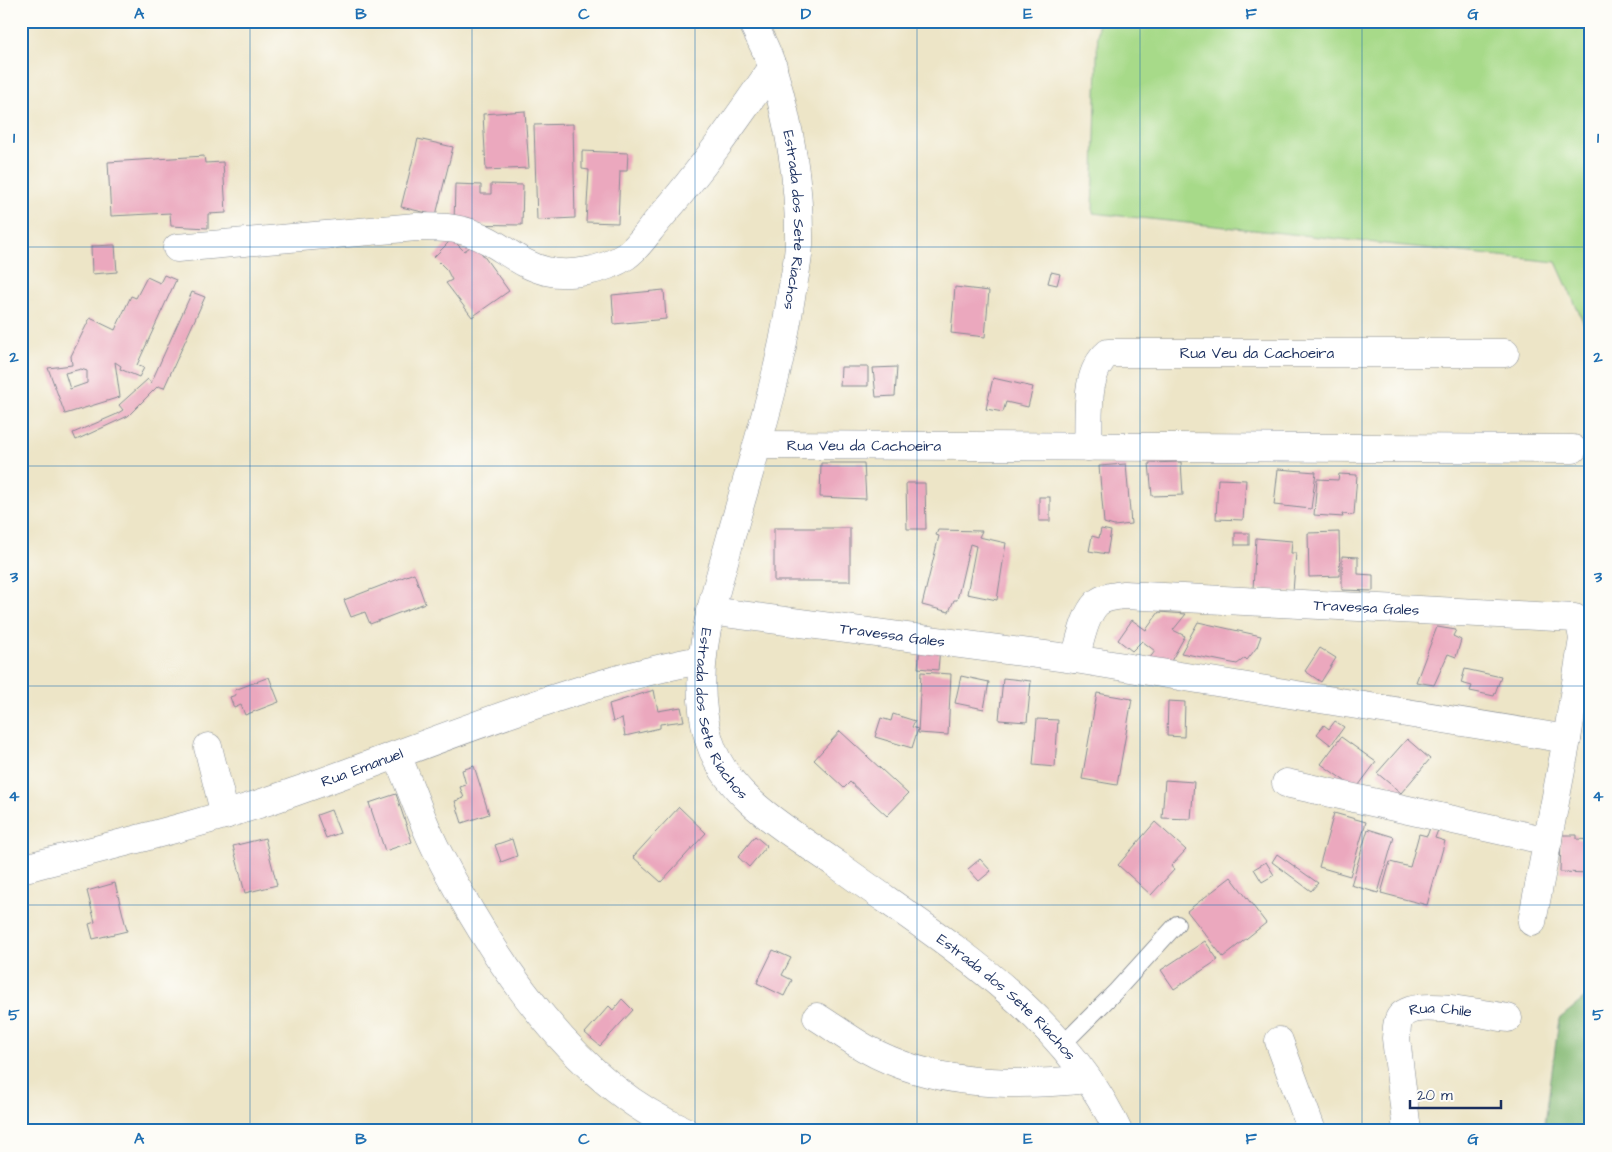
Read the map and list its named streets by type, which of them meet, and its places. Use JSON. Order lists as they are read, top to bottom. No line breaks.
{"streets":{"street":["Estrada dos Sete Riachos","Rua Veu da Cachoeira","Travessa Gales","Rua Emanuel","Rua Chile"]},"crossings":[["Estrada dos Sete Riachos","Rua Veu da Cachoeira"],["Estrada dos Sete Riachos","Travessa Gales"],["Estrada dos Sete Riachos","Rua Emanuel"]],"scale_bar":"20 m","grid":{"columns":["A","B","C","D","E","F","G"],"rows":["1","2","3","4","5"]}}
